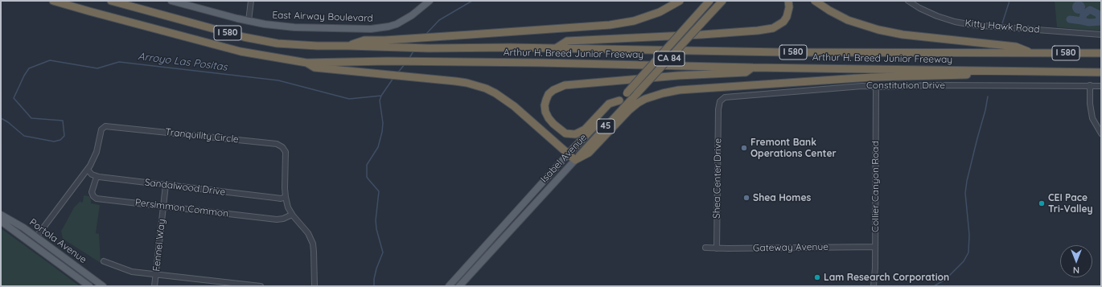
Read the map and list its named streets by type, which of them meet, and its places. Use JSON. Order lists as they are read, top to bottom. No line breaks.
{"streets":{"highway":["I 580","Arthur H. Breed Junior Freeway","CA 84","45","Isabel Avenue"],"main road":["East Airway Boulevard","Portola Avenue"],"street":["Kitty Hawk Road","Constitution Drive","Tranquility Circle","Shea Center Drive","Collier Canyon Road","Sandalwood Drive","Persimmon Common","Fennel Way","Gateway Avenue"]},"crossings":[["Constitution Drive","Shea Center Drive"],["Constitution Drive","Collier Canyon Road"],["Tranquility Circle","Sandalwood Drive"],["Tranquility Circle","Persimmon Common"],["Tranquility Circle","Portola Avenue"],["Shea Center Drive","Gateway Avenue"],["Collier Canyon Road","Gateway Avenue"],["Sandalwood Drive","Persimmon Common"],["Sandalwood Drive","Fennel Way"],["Persimmon Common","Fennel Way"]],"water":["Arroyo Las Positas"],"places":["Fremont Bank Operations Center","Shea Homes","CEI Pace Tri-Valley","Lam Research Corporation"],"north":"bottom"}
